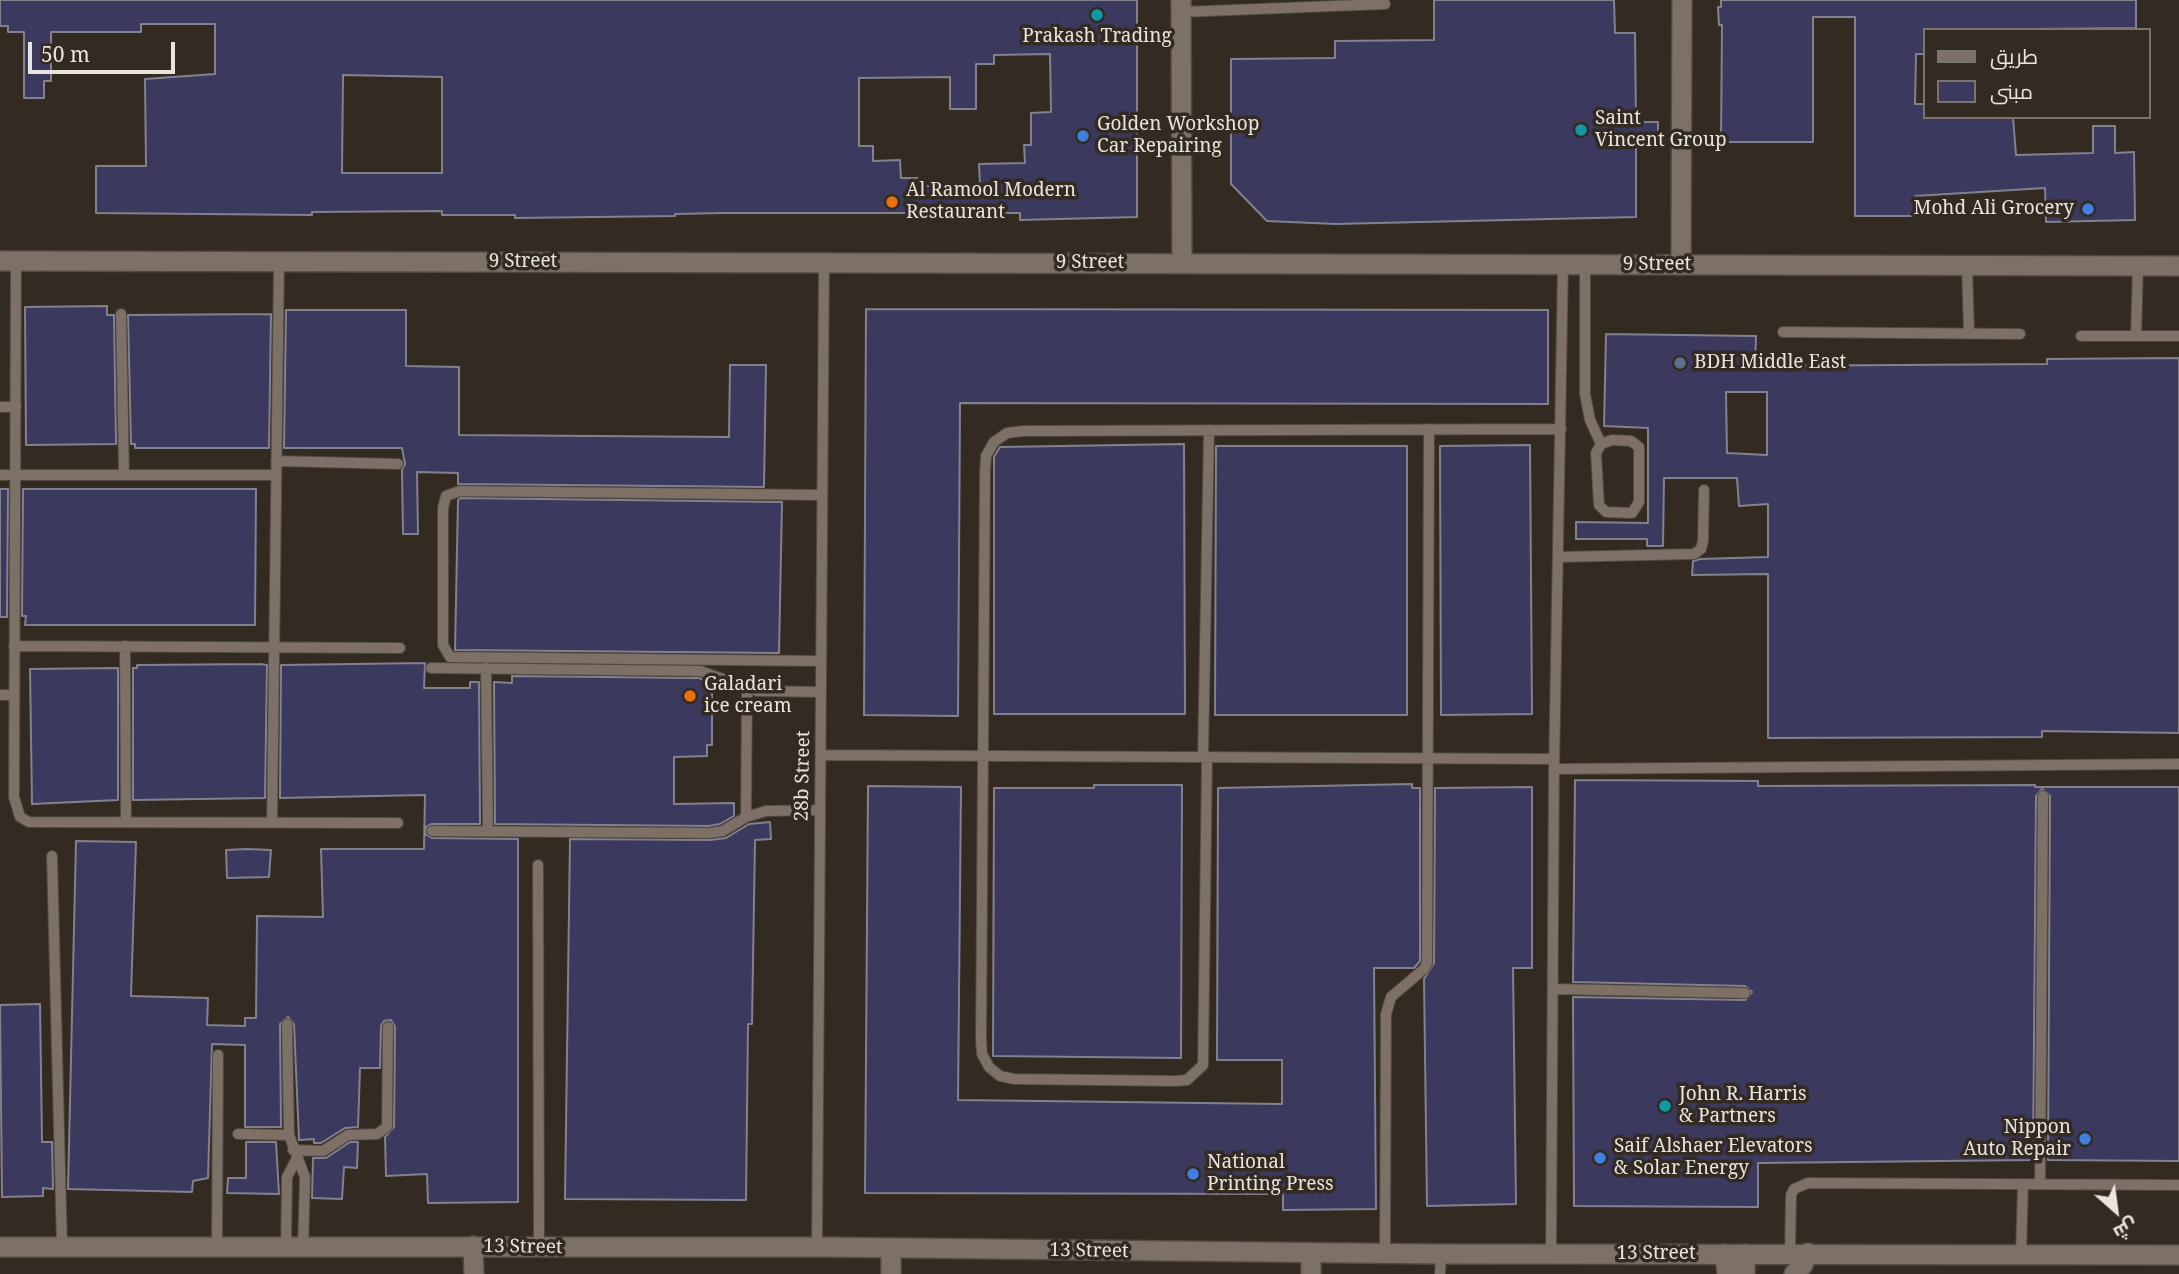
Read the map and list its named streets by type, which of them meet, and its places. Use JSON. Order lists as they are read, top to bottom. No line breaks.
{"streets":{"street":["9 Street","13 Street"],"lane":["28b Street"]},"crossings":[["9 Street","28b Street"],["28b Street","13 Street"]],"places":["Prakash Trading","Saint Vincent Group","Golden Workshop Car Repairing","Al Ramool Modern Restaurant","Mohd Ali Grocery","BDH Middle East","Galadari ice cream","John R. Harris & Partners","Nippon Auto Repair","Saif Alshaer Elevators & Solar Energy","National Printing Press"],"legend":["طريق","مبنى"],"scale_bar":"50 m","north":"bottom right"}
